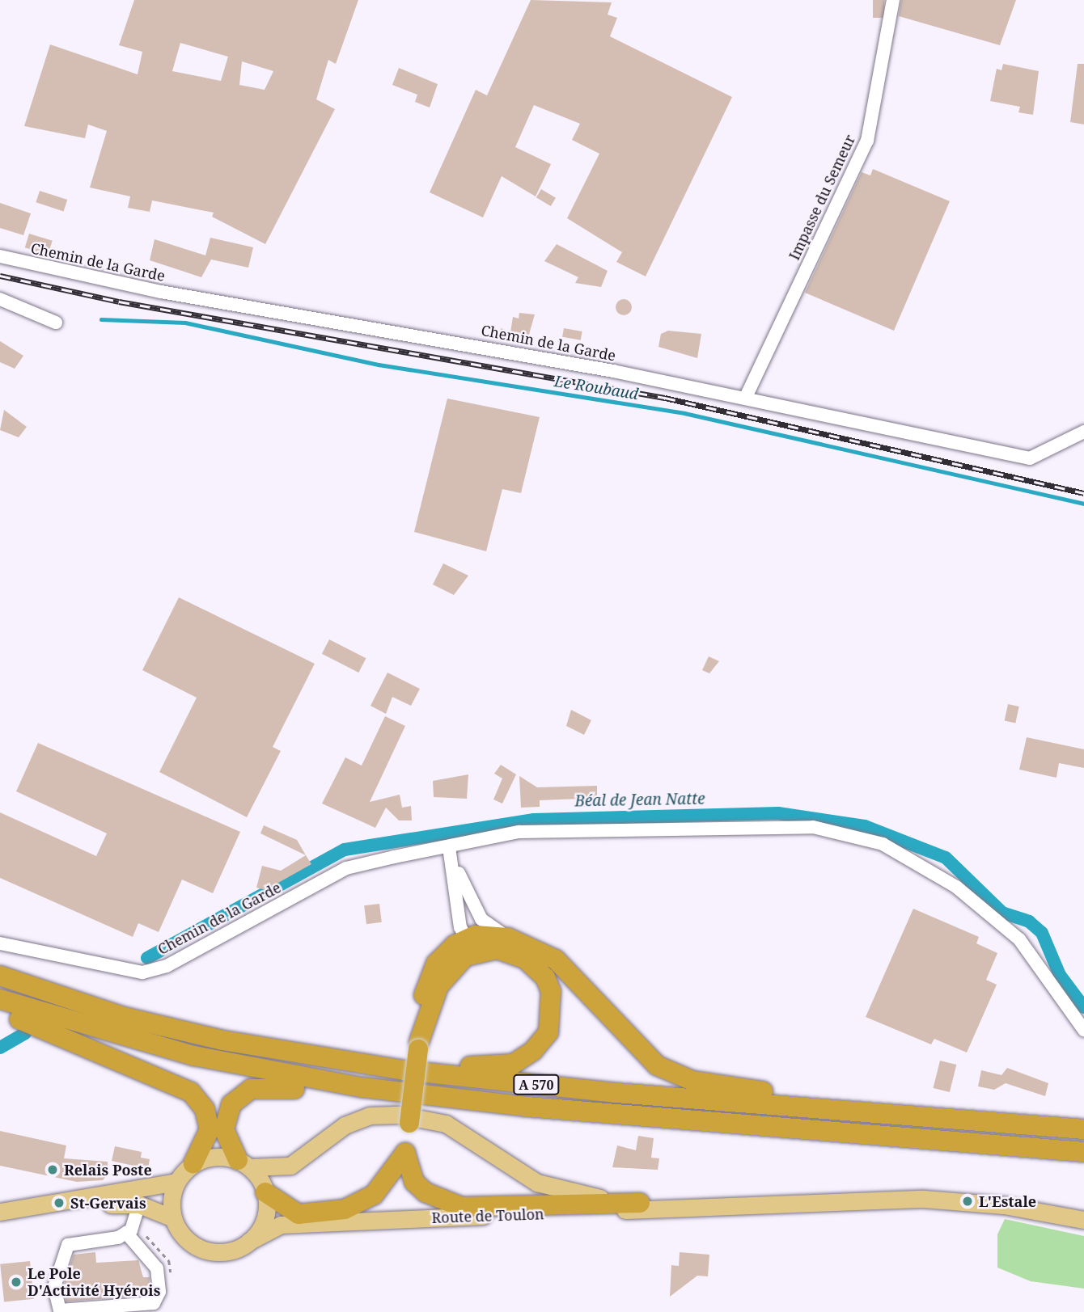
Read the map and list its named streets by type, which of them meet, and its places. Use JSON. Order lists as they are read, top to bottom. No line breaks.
{"streets":{"highway":["A 570"],"main road":["Route de Toulon"],"street":["Impasse du Semeur","Chemin de la Garde"]},"crossings":[["Impasse du Semeur","Chemin de la Garde"]],"water":["Le Roubaud","Béal de Jean Natte"],"places":["Relais Poste","L'Estale","St-Gervais","Le Pole D'Activité Hyérois"]}
